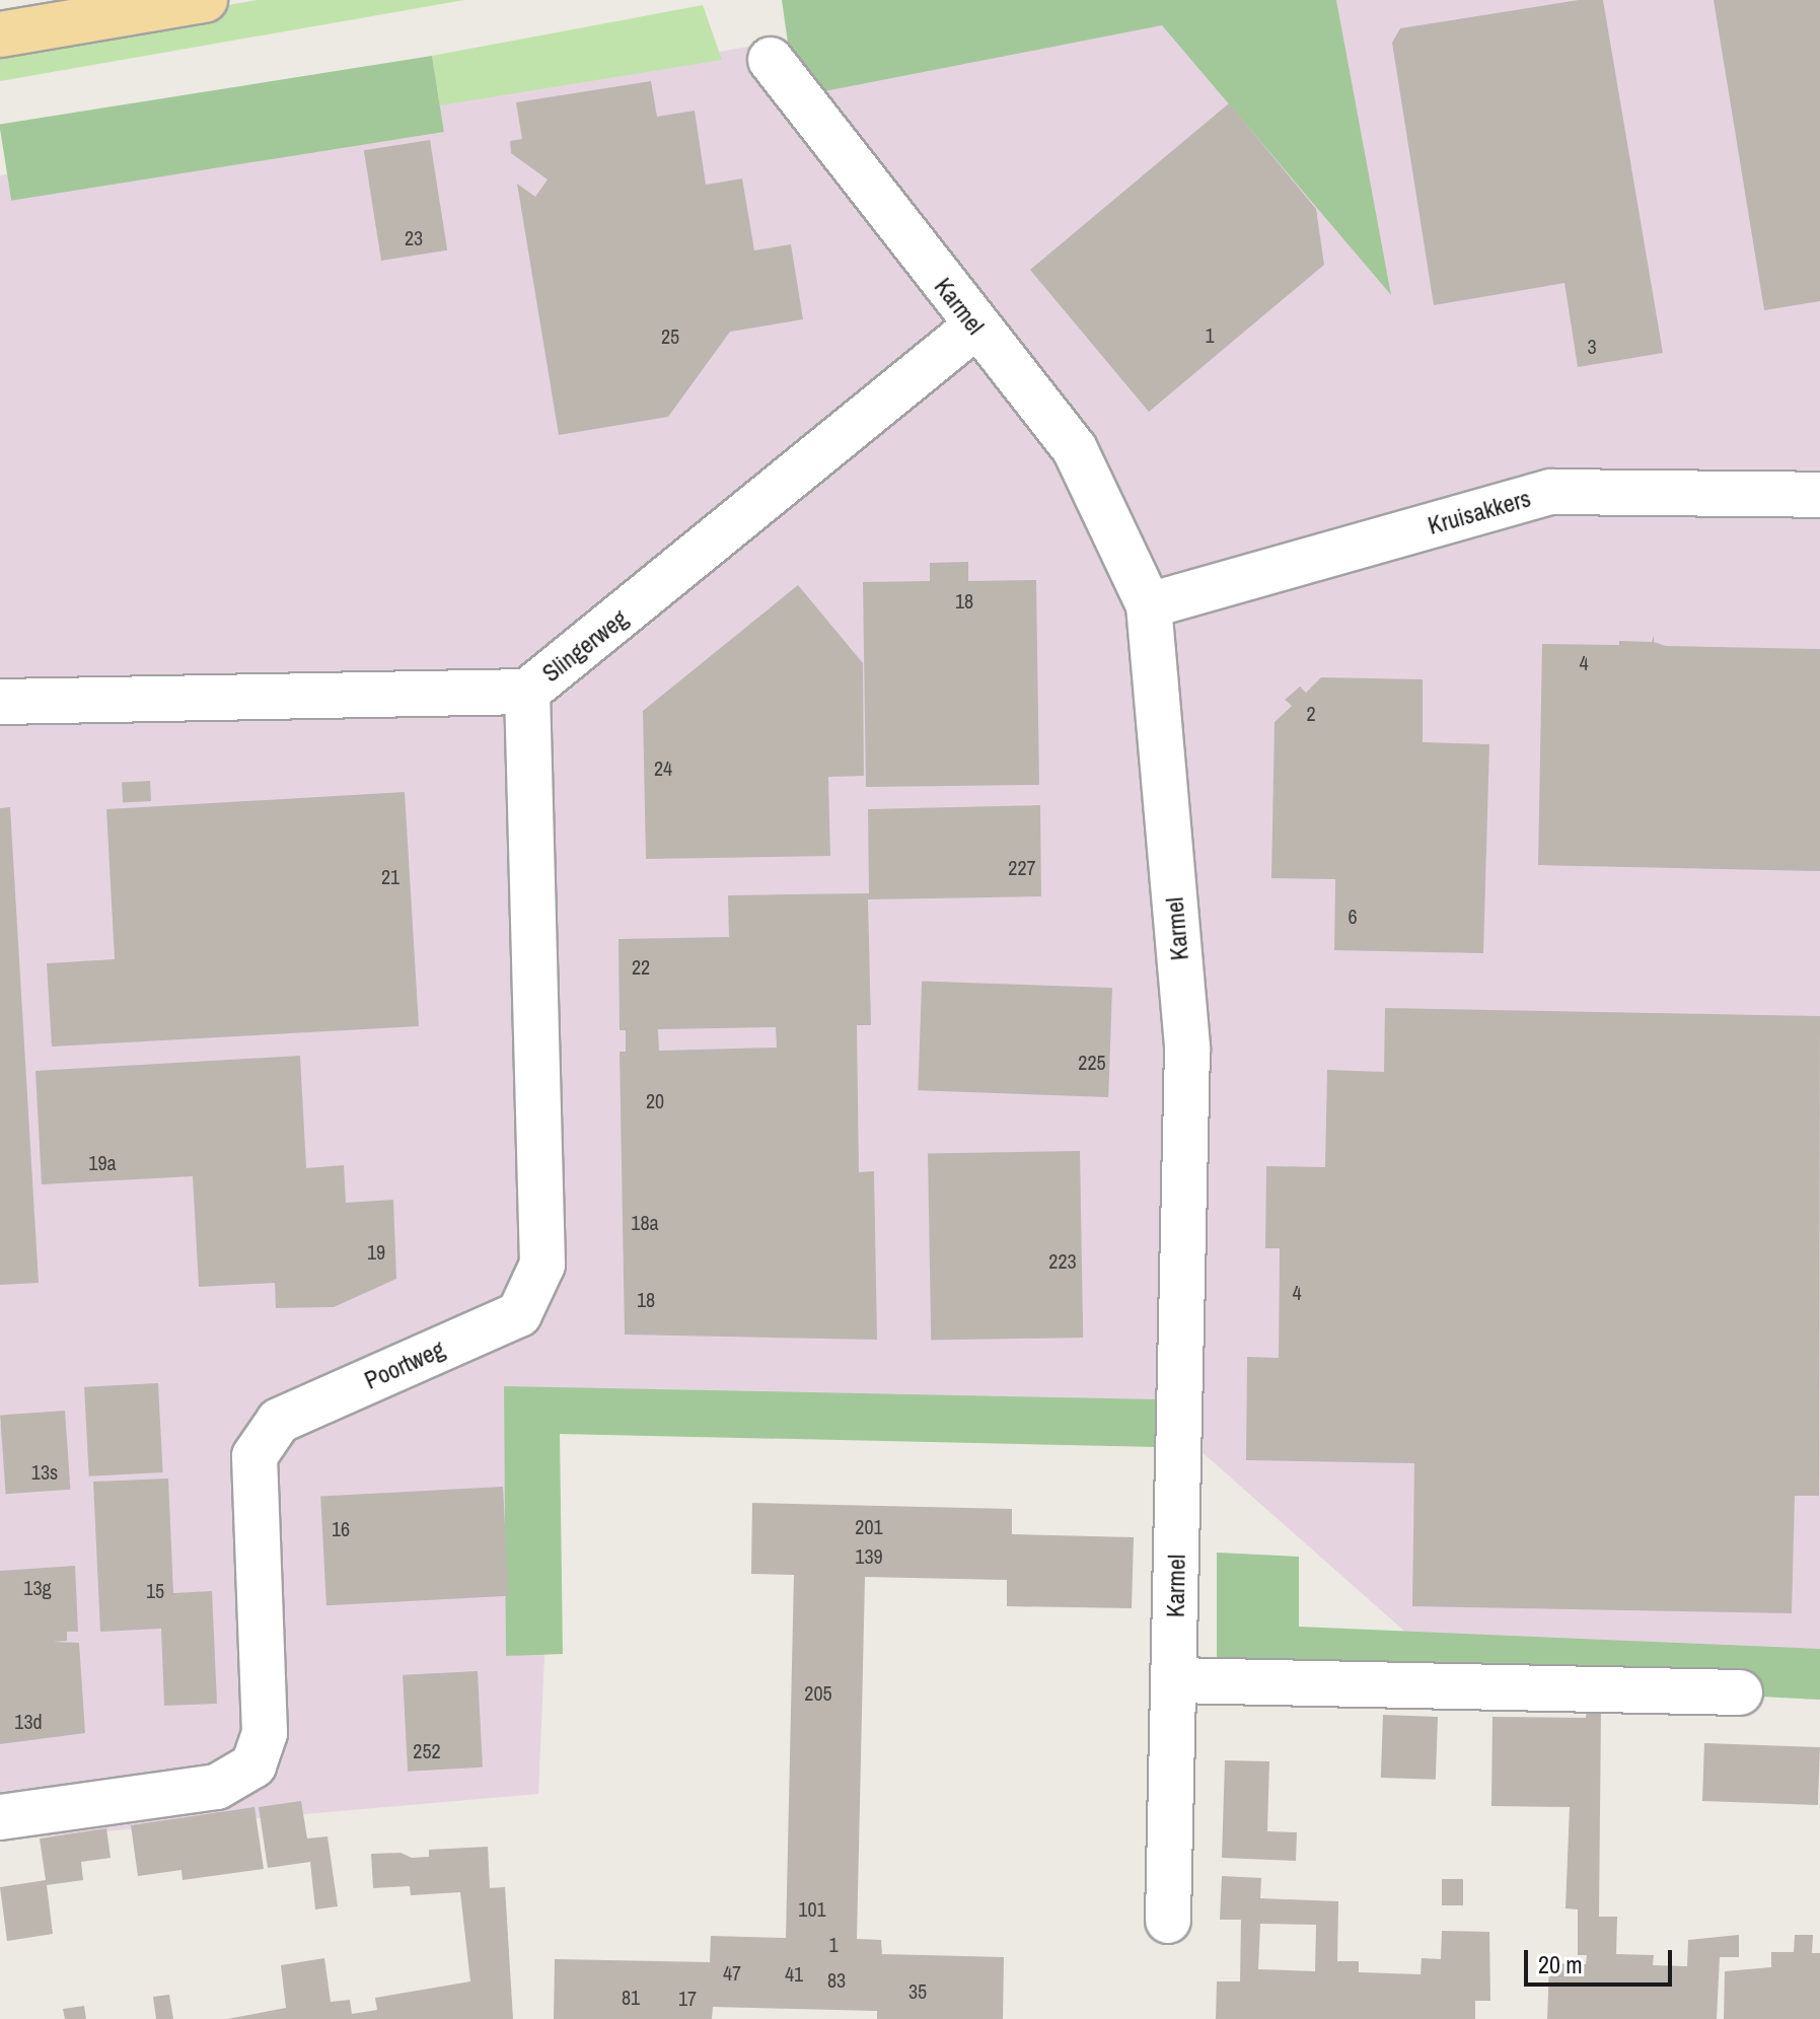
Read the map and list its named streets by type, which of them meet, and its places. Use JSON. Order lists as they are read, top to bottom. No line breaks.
{"streets":{"street":["Karmel","Kruisakkers","Slingerweg","Poortweg"]},"crossings":[["Karmel","Kruisakkers"],["Karmel","Slingerweg"],["Slingerweg","Poortweg"]],"house_numbers":["23","1","25","3","18","4","2","24","227","21","6","22","225","20","19a","18a","19","223","4","18","13s","201","16","139","13g","15","205","13d","252","101","1","47","41","83","35","81","17"],"scale_bar":"20 m"}
